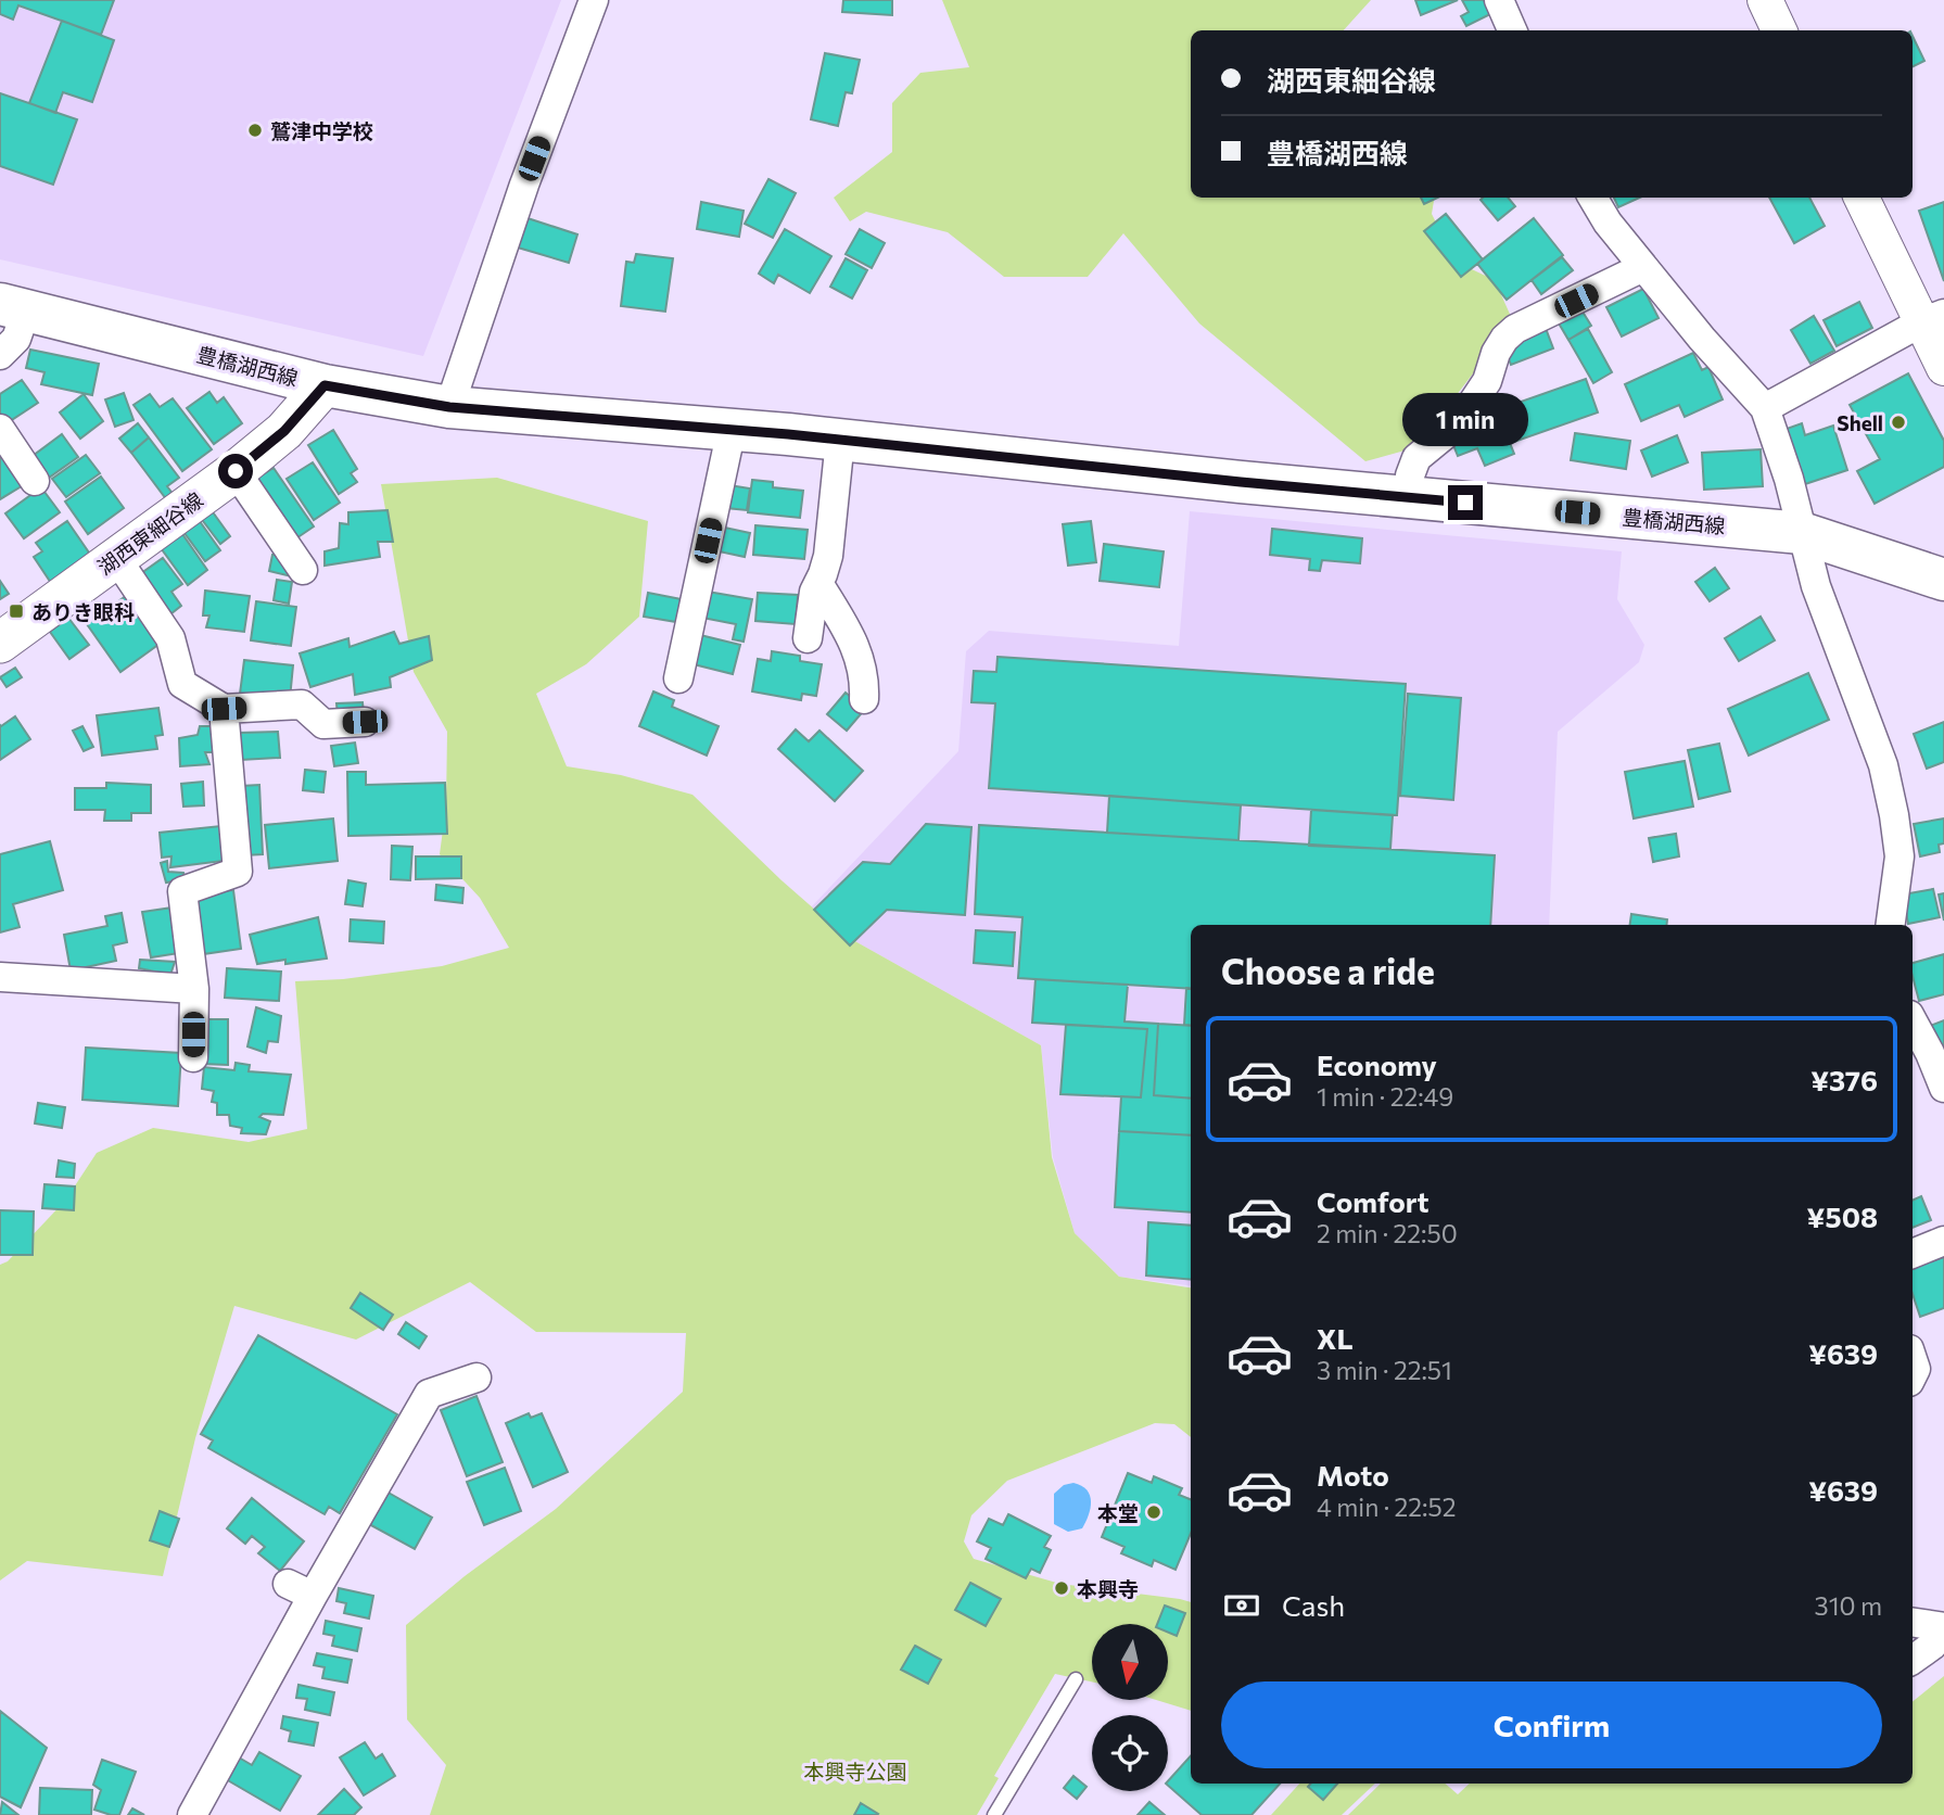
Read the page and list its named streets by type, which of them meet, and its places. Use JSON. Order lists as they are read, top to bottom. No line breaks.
{"streets":{"main road":["豊橋湖西線","湖西東細谷線"]},"crossings":[["豊橋湖西線","湖西東細谷線"]],"parks":["本興寺公園"],"places":{"other":["鷲津中学校","Shell","本堂","本興寺"],"transit":["ありき眼科"]},"north":"bottom","page":{"banner":["湖西東細谷線","豊橋湖西線"],"bubble":"1 min","heading":"Choose a ride","list":[{"name":"Economy","note":"1 min · 22:49","value":"¥376"},{"name":"Comfort","note":"2 min · 22:50","value":"¥508"},{"name":"XL","note":"3 min · 22:51","value":"¥639"},{"name":"Moto","note":"4 min · 22:52","value":"¥639"}],"pay":["Cash","310 m"],"buttons":"Confirm"}}
